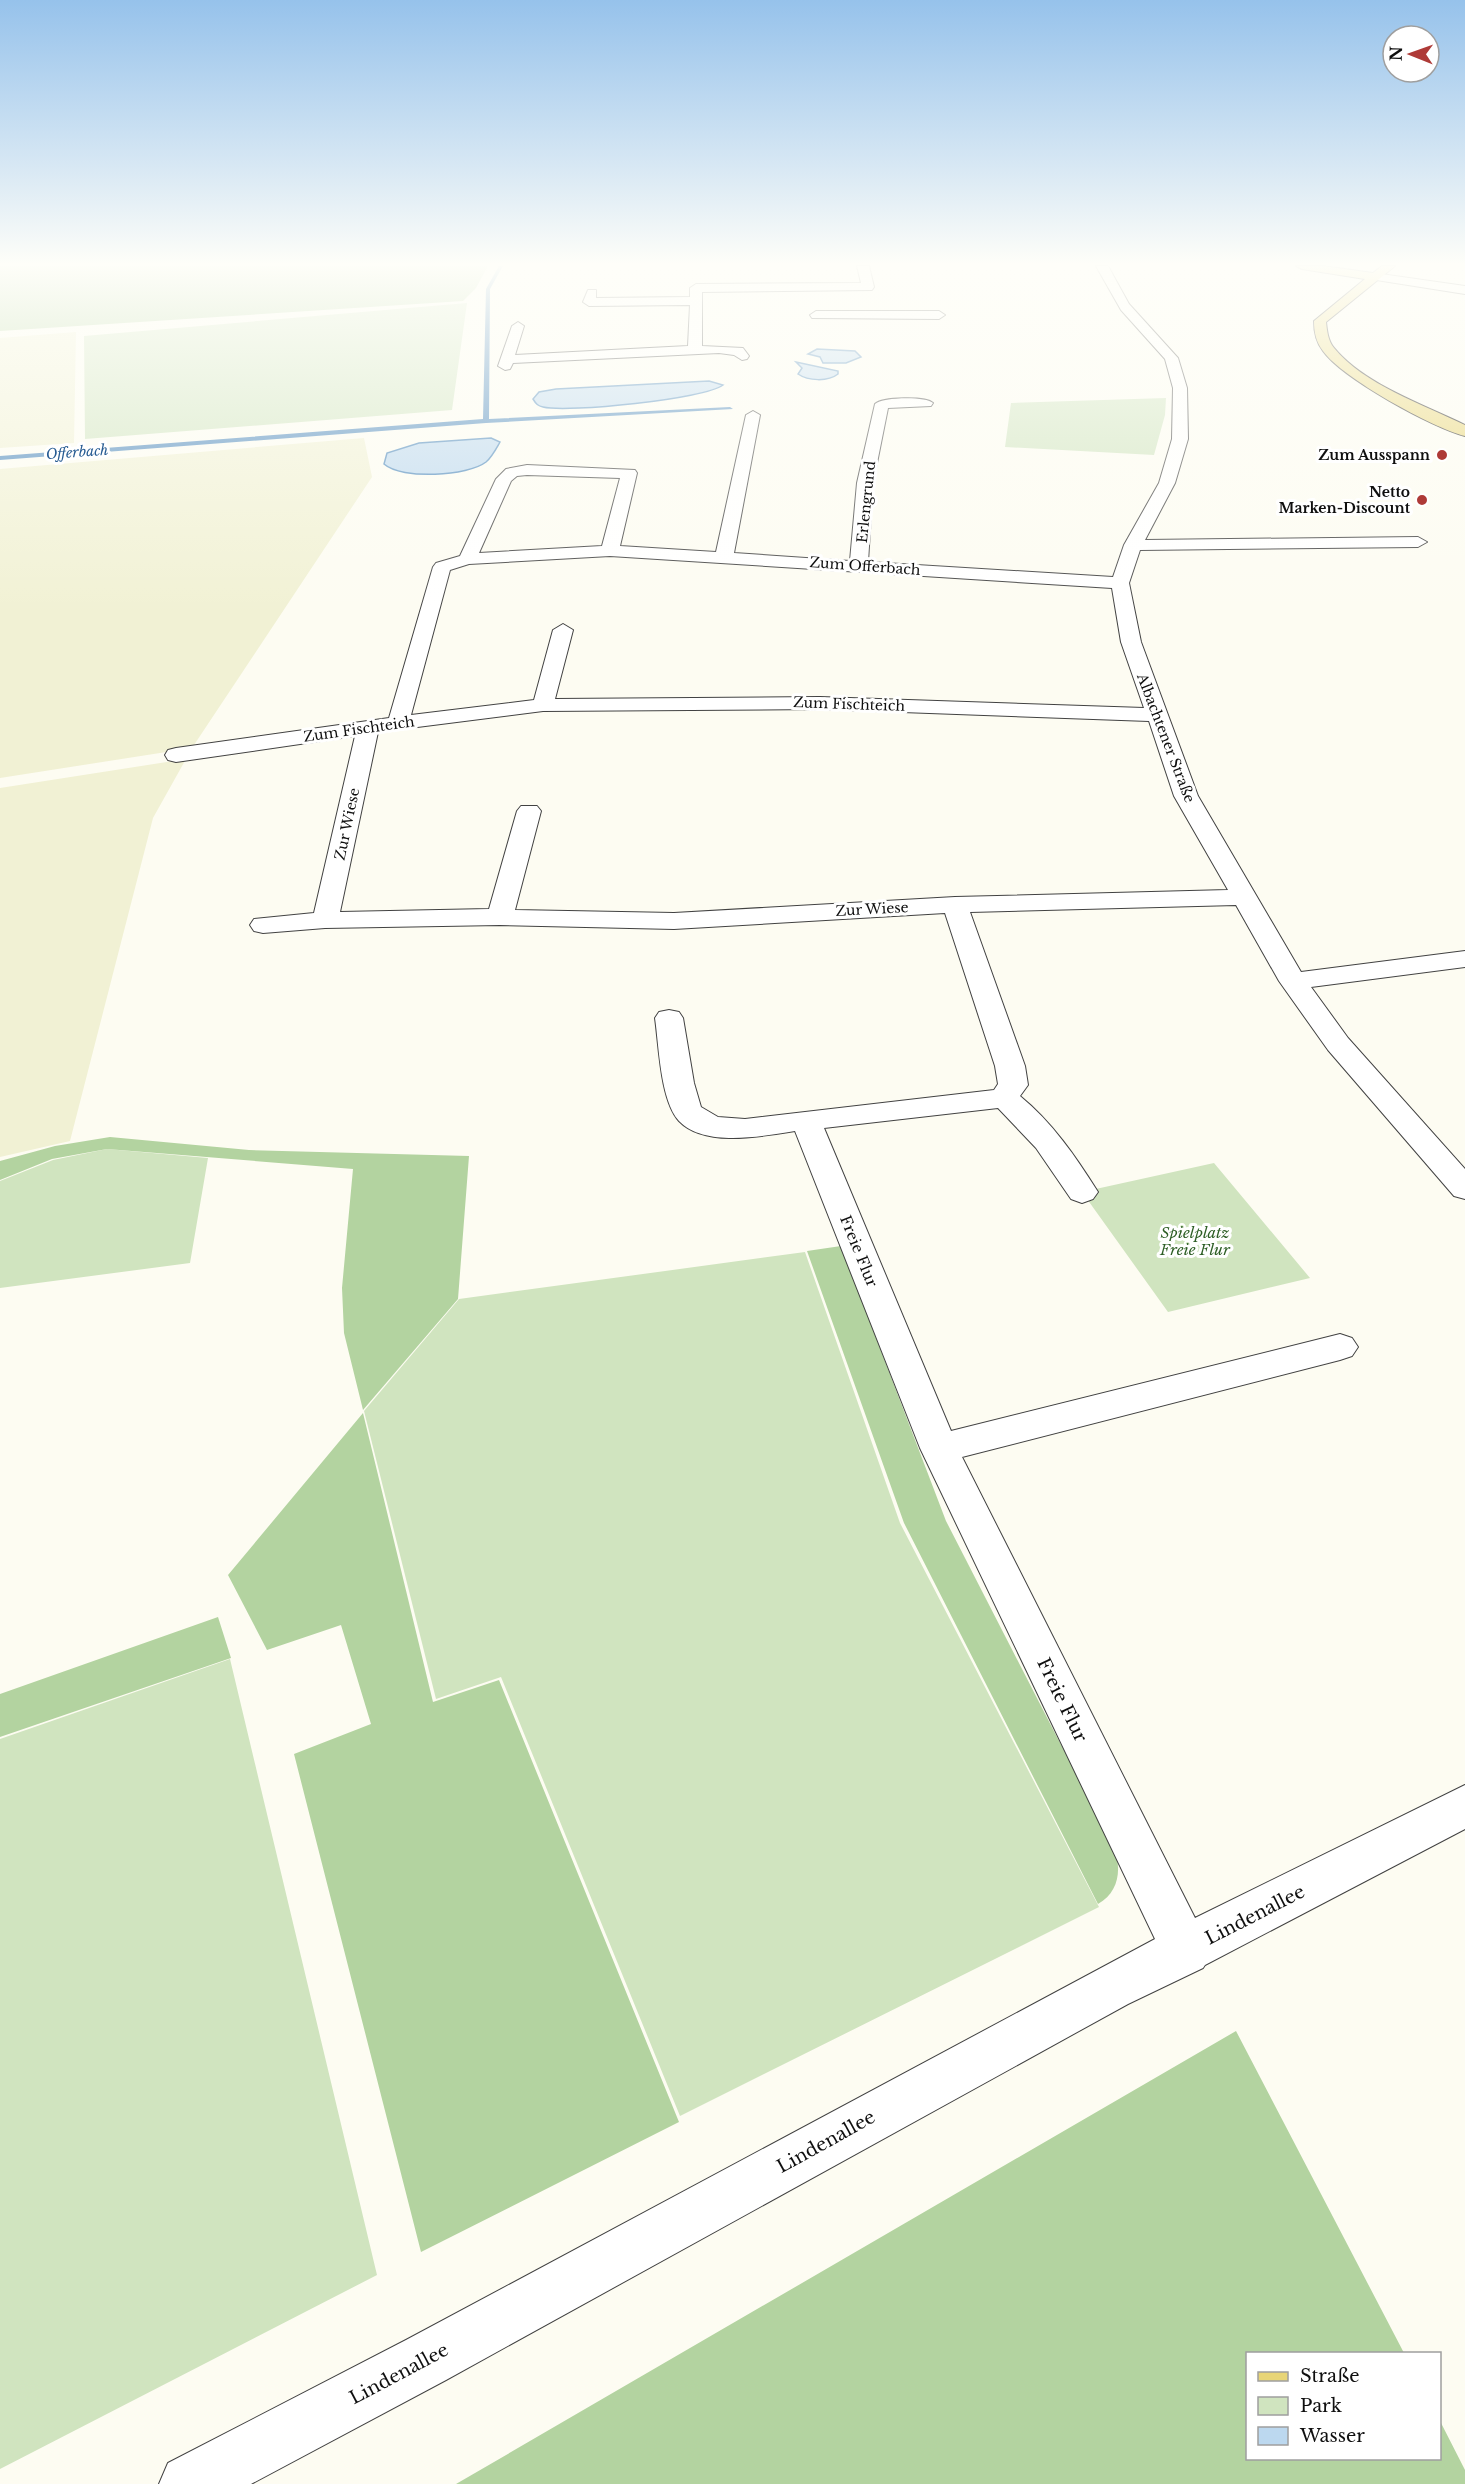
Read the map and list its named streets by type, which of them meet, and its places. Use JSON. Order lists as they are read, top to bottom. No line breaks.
{"streets":{"street":["Erlengrund","Zum Offerbach","Zum Fischteich","Albachtener Straße","Zur Wiese","Freie Flur","Lindenallee"]},"crossings":[["Erlengrund","Zum Offerbach"],["Zum Offerbach","Zum Fischteich"],["Zum Offerbach","Albachtener Straße"],["Zum Fischteich","Albachtener Straße"],["Zum Fischteich","Zur Wiese"],["Albachtener Straße","Zur Wiese"],["Freie Flur","Lindenallee"]],"water":["Offerbach"],"parks":["Spielplatz Freie Flur"],"places":["Zum Ausspann","Netto Marken-Discount"],"legend":["Straße","Park","Wasser"],"north":"left"}
